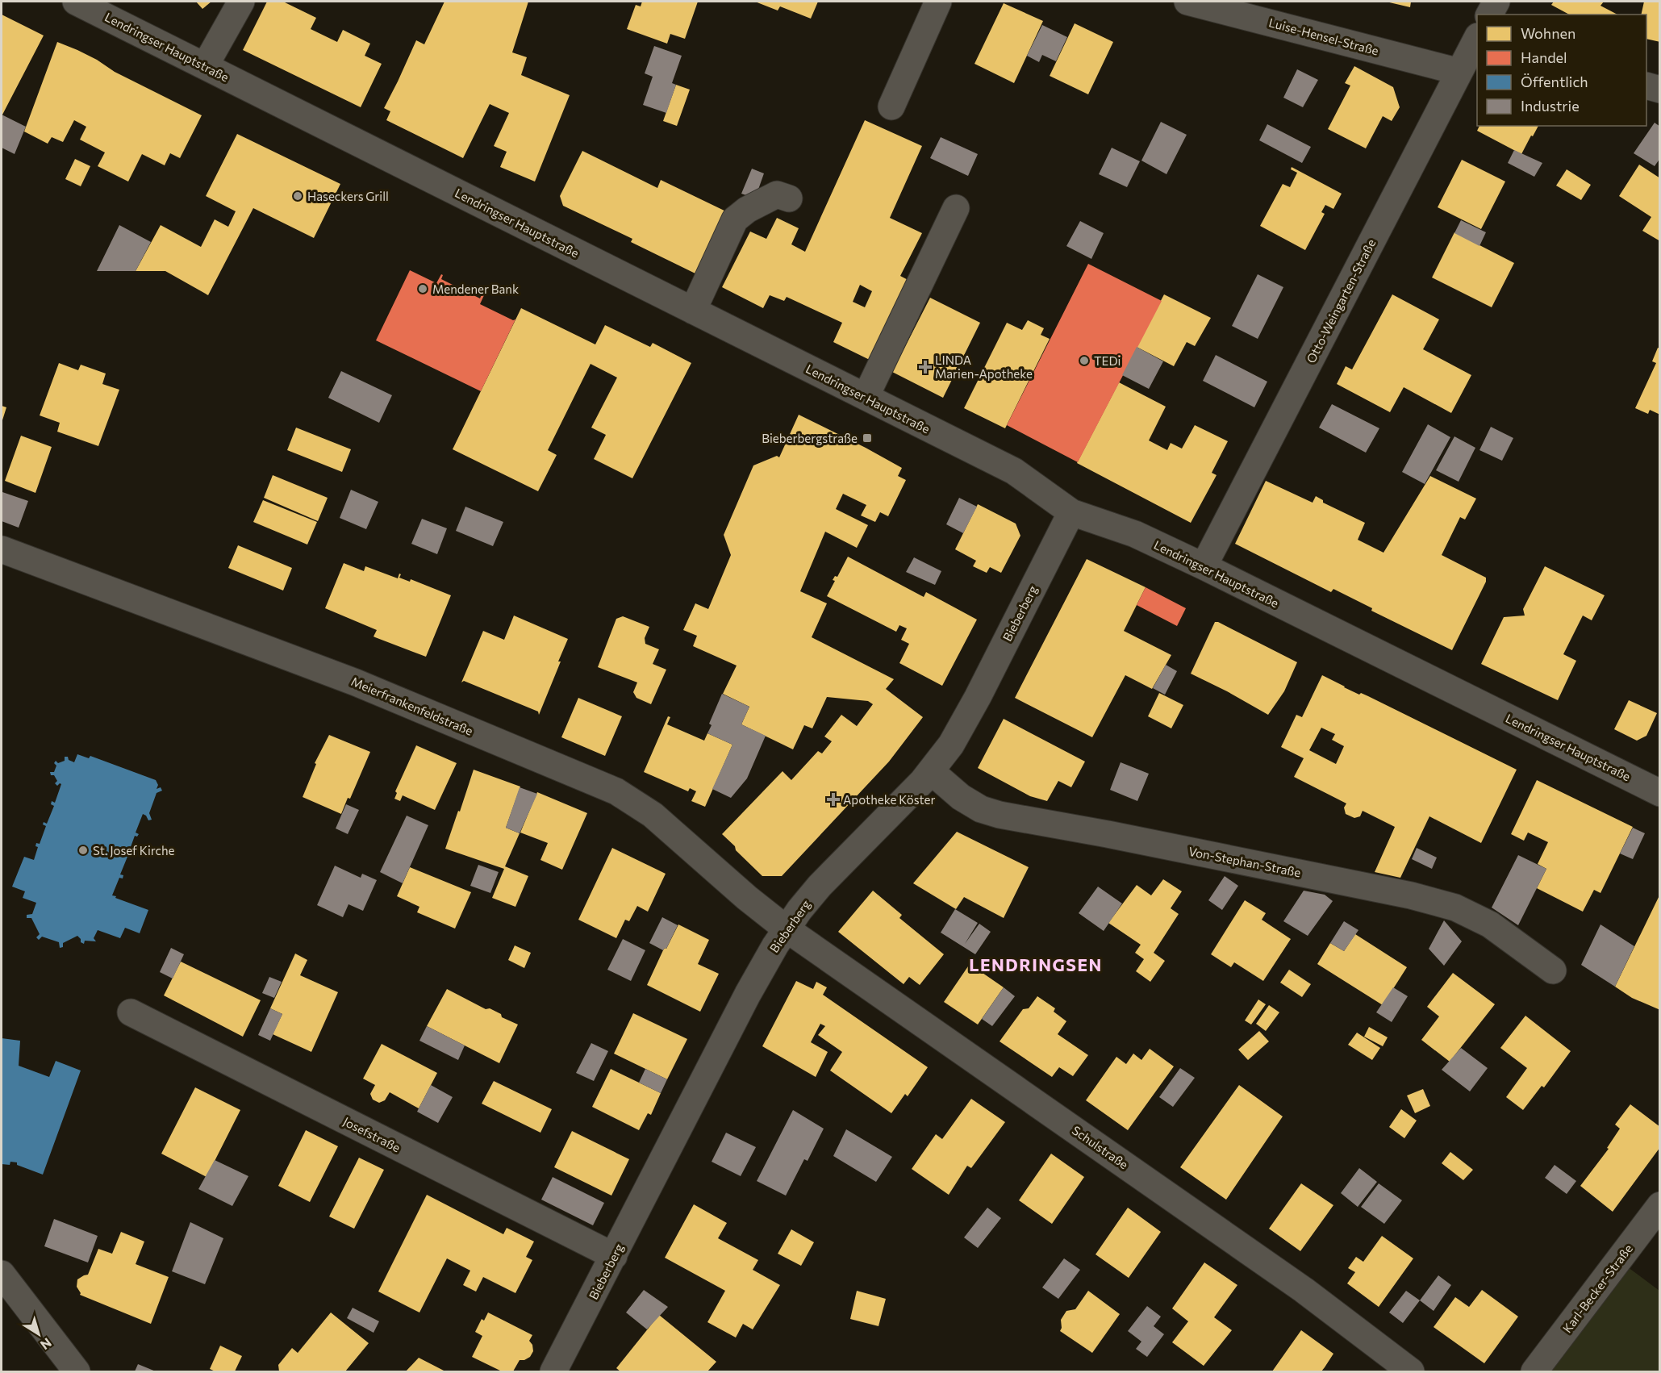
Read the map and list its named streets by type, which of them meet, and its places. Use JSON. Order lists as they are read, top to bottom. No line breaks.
{"streets":{"street":["Luise-Hensel-Straße","Lendringser Hauptstraße","Otto-Weingarten-Straße","Bieberberg","Meierfrankenfeldstraße","Von-Stephan-Straße","Josefstraße","Schulstraße","Karl-Becker-Straße"]},"crossings":[["Luise-Hensel-Straße","Otto-Weingarten-Straße"],["Lendringser Hauptstraße","Otto-Weingarten-Straße"],["Lendringser Hauptstraße","Bieberberg"],["Bieberberg","Meierfrankenfeldstraße"],["Bieberberg","Von-Stephan-Straße"],["Bieberberg","Josefstraße"],["Bieberberg","Schulstraße"],["Meierfrankenfeldstraße","Schulstraße"]],"districts":["LENDRINGSEN"],"places":{"other":["Haseckers Grill","Mendener Bank","TEDi","St. Josef Kirche"],"health":["LINDA Marien-Apotheke","Apotheke Köster"],"transit":["Bieberbergstraße"]},"legend":["Wohnen","Handel","Öffentlich","Industrie"],"north":"bottom right"}
